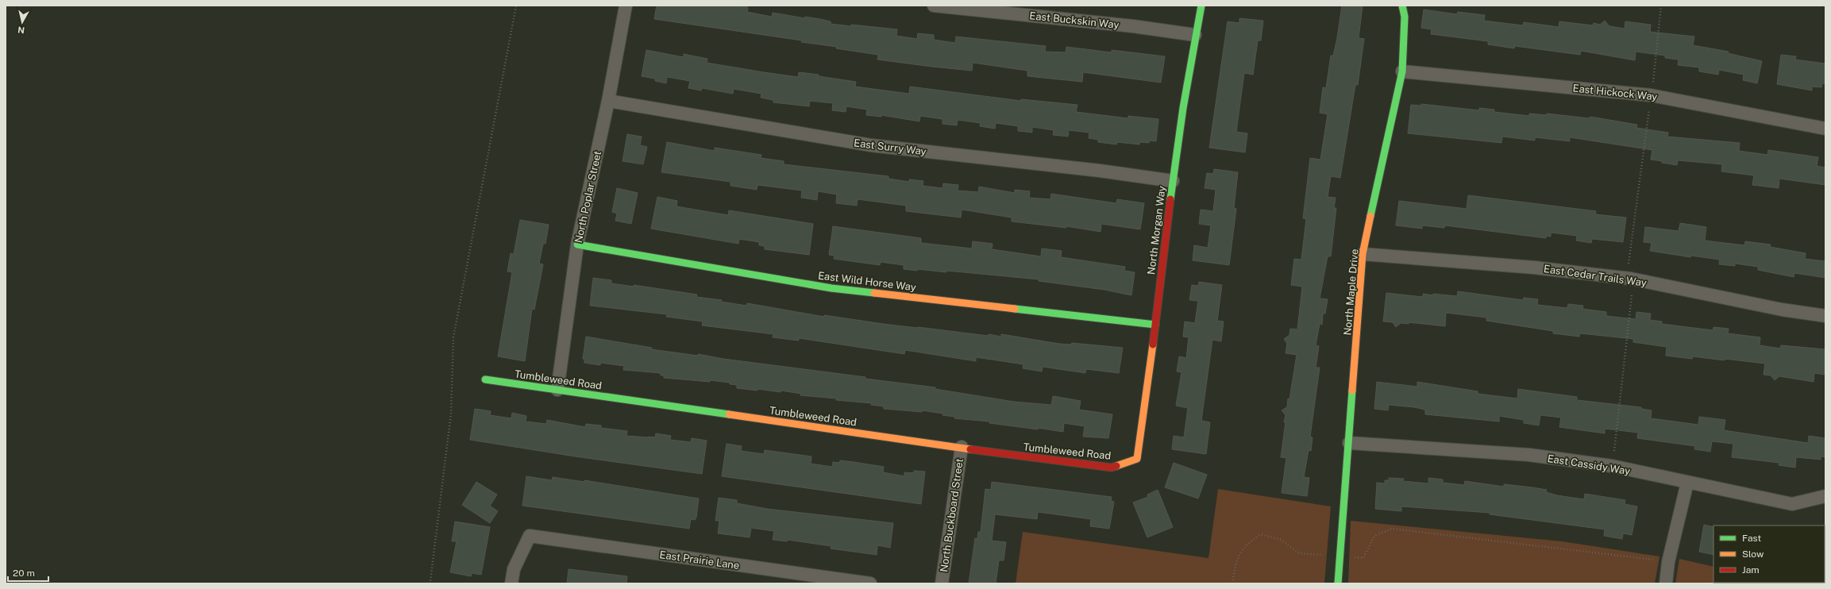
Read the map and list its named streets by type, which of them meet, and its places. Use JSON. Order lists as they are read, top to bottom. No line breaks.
{"streets":{"street":["East Buckskin Way","East Hickock Way","East Surry Way","North Poplar Street","North Morgan Way","East Cedar Trails Way","East Wild Horse Way","North Maple Drive","Tumbleweed Road","East Cassidy Way","North Buckboard Street","East Prairie Lane"]},"crossings":[["East Buckskin Way","North Morgan Way"],["East Hickock Way","North Maple Drive"],["East Surry Way","North Poplar Street"],["East Surry Way","North Morgan Way"],["North Poplar Street","East Wild Horse Way"],["North Poplar Street","Tumbleweed Road"],["North Morgan Way","East Wild Horse Way"],["North Morgan Way","Tumbleweed Road"],["East Cedar Trails Way","North Maple Drive"],["North Maple Drive","East Cassidy Way"],["Tumbleweed Road","North Buckboard Street"]],"legend":["Fast","Slow","Jam"],"scale_bar":"20 m","north":"bottom"}
